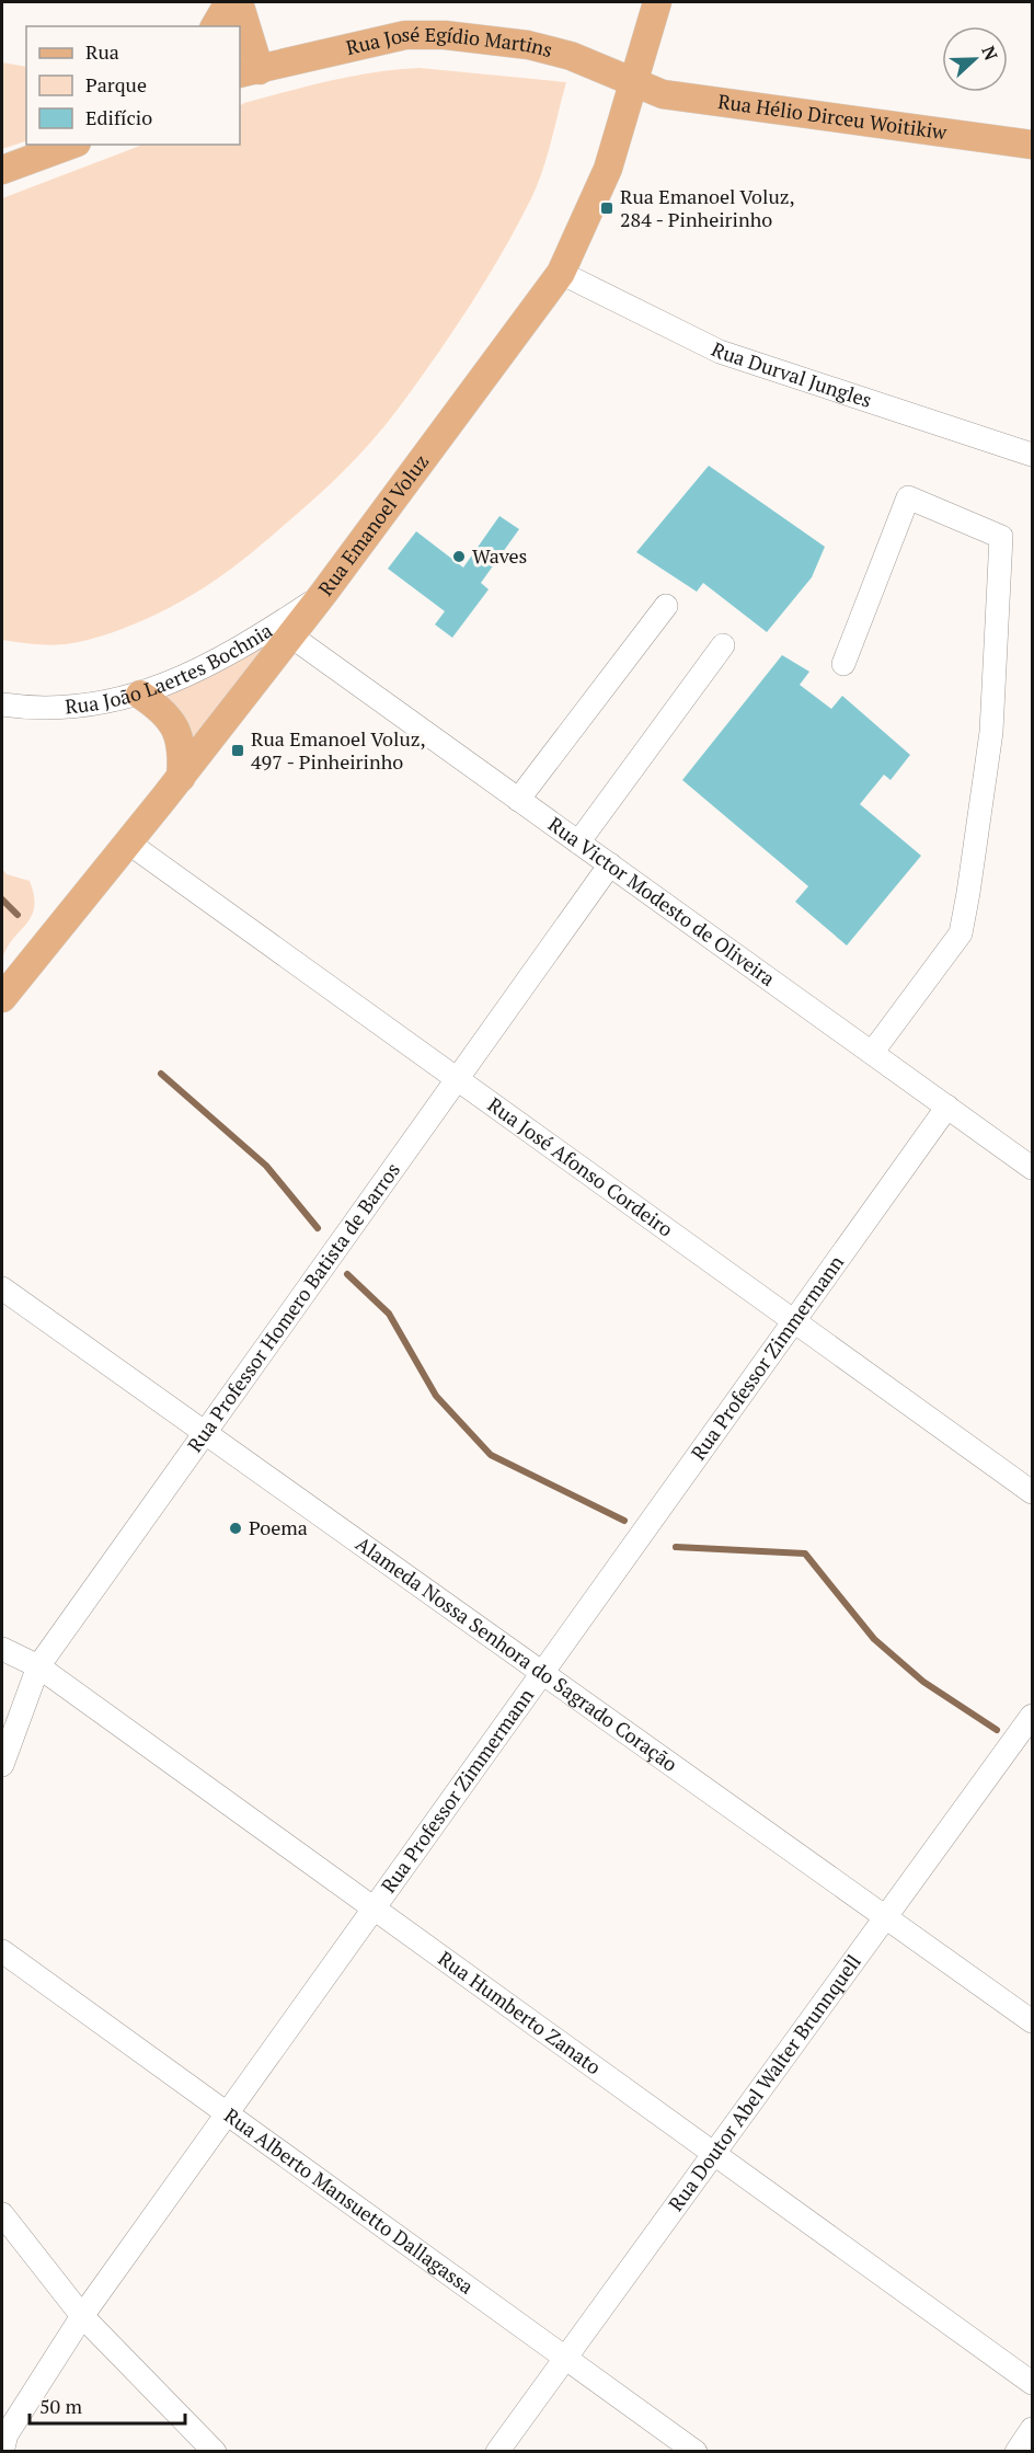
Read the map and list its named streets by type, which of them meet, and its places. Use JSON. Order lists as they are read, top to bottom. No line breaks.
{"streets":{"main road":["Rua José Egídio Martins","Rua Hélio Dirceu Woitikiw","Rua Emanoel Voluz"],"street":["Rua Durval Jungles","Rua João Laertes Bochnia","Rua Victor Modesto de Oliveira","Rua José Afonso Cordeiro","Rua Professor Homero Batista de Barros","Rua Professor Zimmermann","Alameda Nossa Senhora do Sagrado Coração","Rua Humberto Zanato","Rua Doutor Abel Walter Brunnquell","Rua Alberto Mansuetto Dallagassa"]},"crossings":[["Rua José Egídio Martins","Rua Hélio Dirceu Woitikiw"],["Rua José Egídio Martins","Rua Emanoel Voluz"],["Rua Hélio Dirceu Woitikiw","Rua Emanoel Voluz"],["Rua Durval Jungles","Rua Emanoel Voluz"],["Rua Emanoel Voluz","Rua João Laertes Bochnia"],["Rua Emanoel Voluz","Rua Victor Modesto de Oliveira"],["Rua Emanoel Voluz","Rua José Afonso Cordeiro"],["Rua Victor Modesto de Oliveira","Rua Professor Homero Batista de Barros"],["Rua Victor Modesto de Oliveira","Rua Professor Zimmermann"],["Rua José Afonso Cordeiro","Rua Professor Homero Batista de Barros"],["Rua José Afonso Cordeiro","Rua Professor Zimmermann"],["Rua Professor Homero Batista de Barros","Alameda Nossa Senhora do Sagrado Coração"],["Rua Professor Homero Batista de Barros","Rua Humberto Zanato"],["Rua Professor Zimmermann","Alameda Nossa Senhora do Sagrado Coração"],["Rua Professor Zimmermann","Rua Humberto Zanato"],["Rua Professor Zimmermann","Rua Alberto Mansuetto Dallagassa"],["Alameda Nossa Senhora do Sagrado Coração","Rua Doutor Abel Walter Brunnquell"],["Rua Humberto Zanato","Rua Doutor Abel Walter Brunnquell"],["Rua Doutor Abel Walter Brunnquell","Rua Alberto Mansuetto Dallagassa"]],"places":{"transit":["Rua Emanoel Voluz, 284 - Pinheirinho","Rua Emanoel Voluz, 497 - Pinheirinho"],"other":["Waves","Poema"]},"legend":["Rua","Parque","Edifício"],"scale_bar":"50 m","north":"right"}
